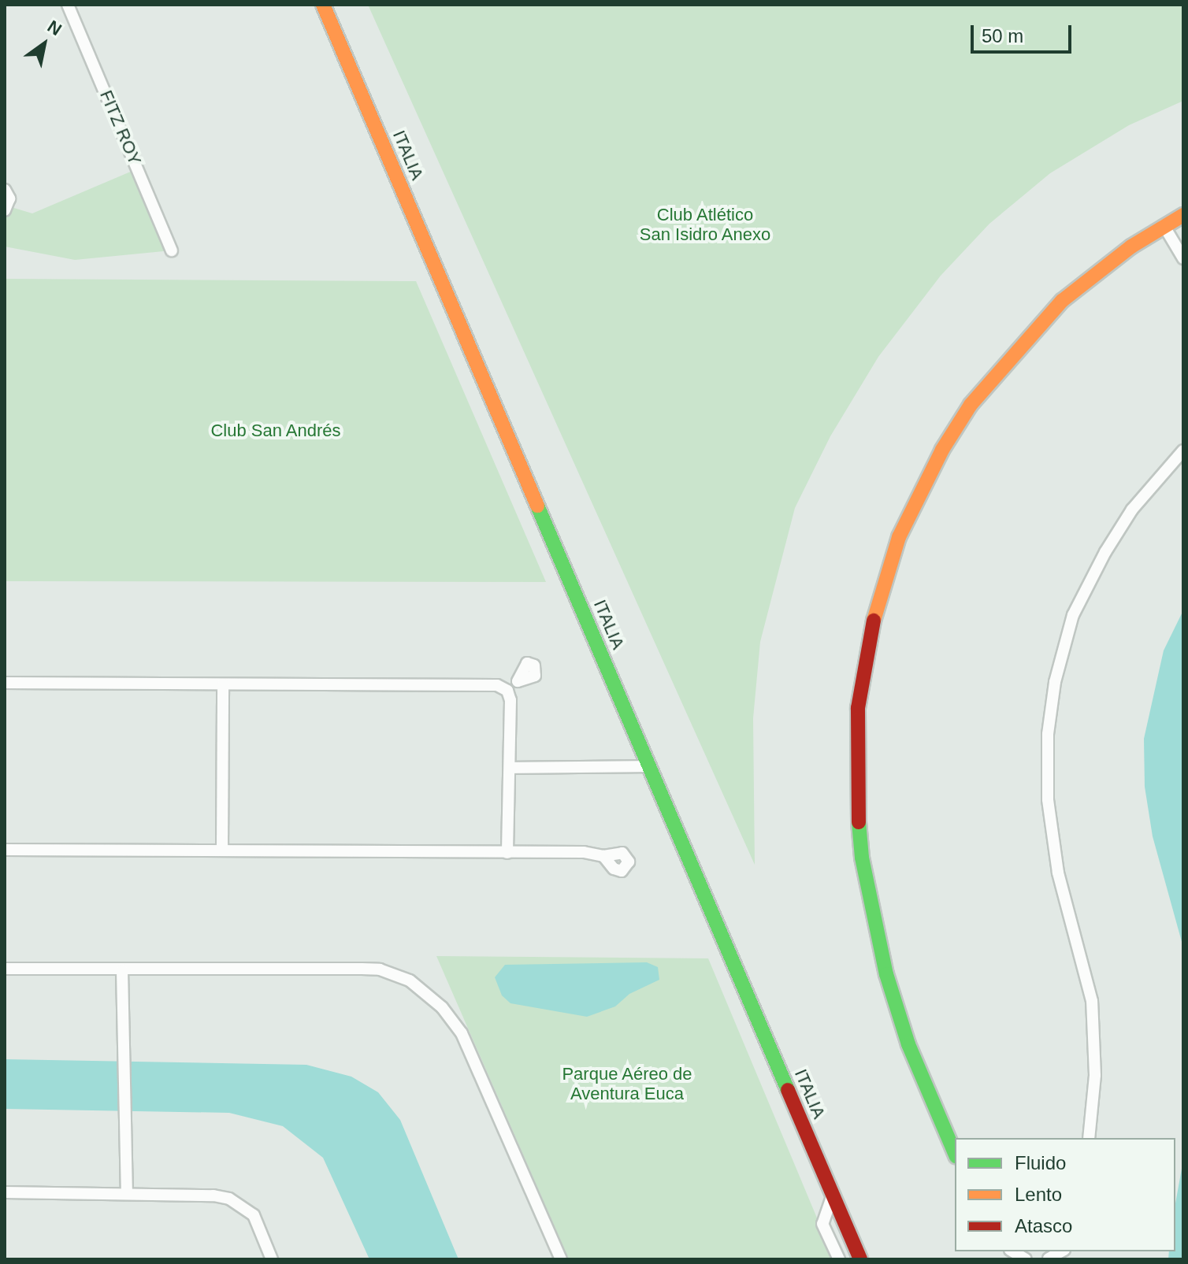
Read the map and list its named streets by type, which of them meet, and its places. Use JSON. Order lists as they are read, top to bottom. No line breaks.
{"streets":{"street":["FITZ ROY","ITALIA"]},"parks":["Club Atlético San Isidro Anexo","Club San Andrés","Parque Aéreo de Aventura Euca"],"legend":["Fluido","Lento","Atasco"],"scale_bar":"50 m","north":"top right"}
